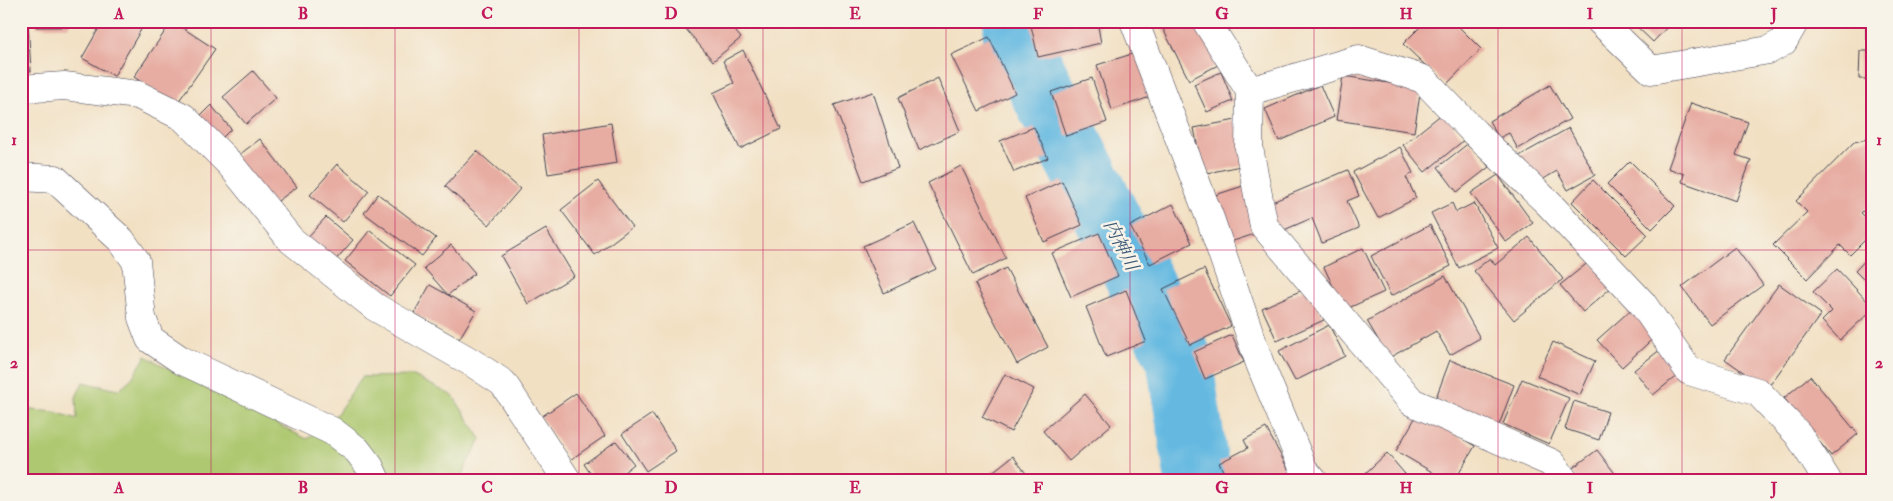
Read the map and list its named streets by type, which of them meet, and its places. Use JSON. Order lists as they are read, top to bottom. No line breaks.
{"water":["内神川"],"grid":{"columns":["A","B","C","D","E","F","G","H","I","J"],"rows":["1","2"]}}
